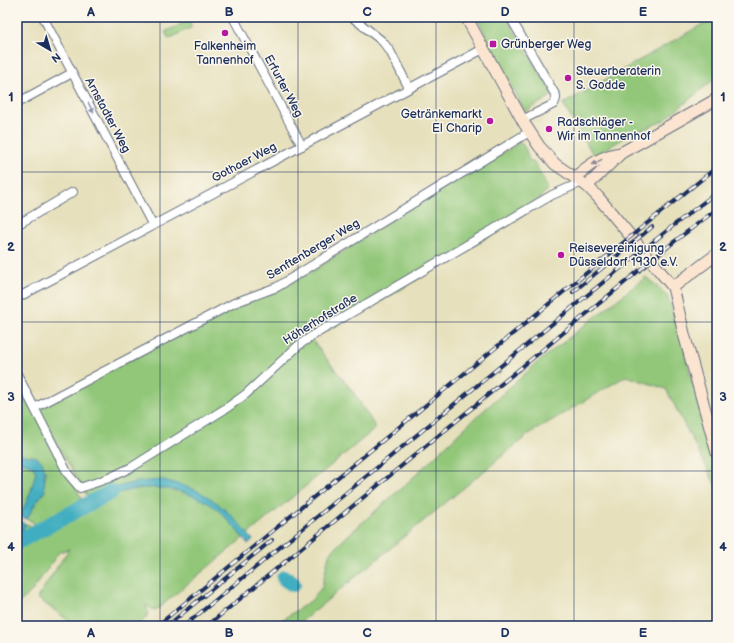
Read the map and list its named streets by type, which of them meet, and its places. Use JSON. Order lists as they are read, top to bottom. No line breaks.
{"streets":{"street":["Erfurter Weg","Arnstadter Weg","Gothaer Weg","Senftenberger Weg","Höherhofstraße"]},"crossings":[["Erfurter Weg","Gothaer Weg"],["Arnstadter Weg","Gothaer Weg"]],"one_way":["Arnstadter Weg"],"places":{"other":["Falkenheim Tannenhof","Steuerberaterin S. Godde","Getränkemarkt El Charip","Radschläger - Wir im Tannenhof","Reisevereinigung Düsseldorf 1930 e.V."],"transit":["Grünberger Weg"]},"north":"bottom right","grid":{"columns":["A","B","C","D","E"],"rows":["1","2","3","4"]}}
